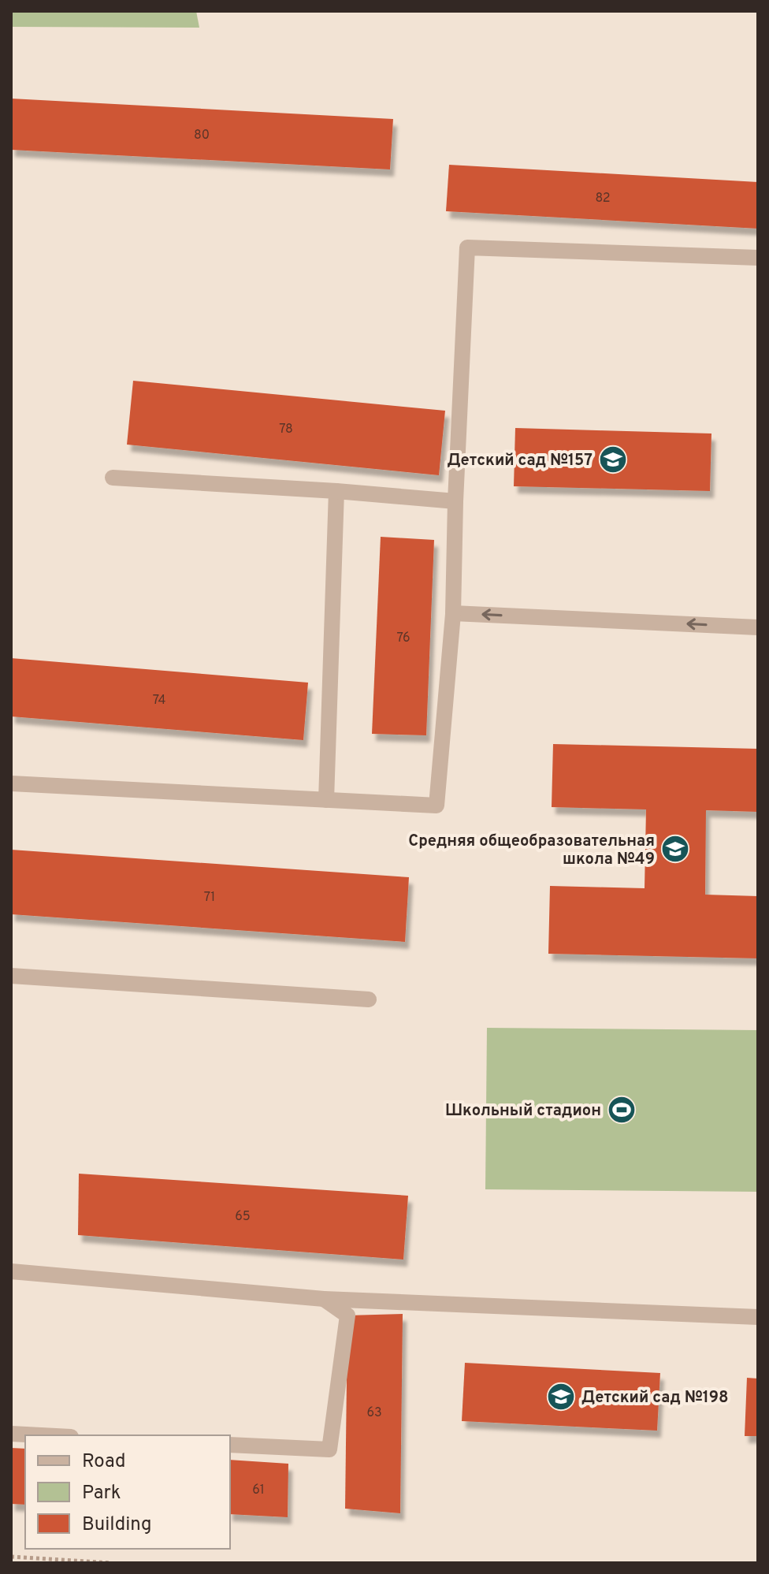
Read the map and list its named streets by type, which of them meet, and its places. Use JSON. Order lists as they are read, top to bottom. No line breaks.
{"places":{"school or university":["Детский сад №157","Средняя общеобразовательная школа №49","Детский сад №198"],"sports":["Школьный стадион"]},"house_numbers":["80","82","78","76","74","71","65","63","61"],"legend":["Road","Park","Building"]}
